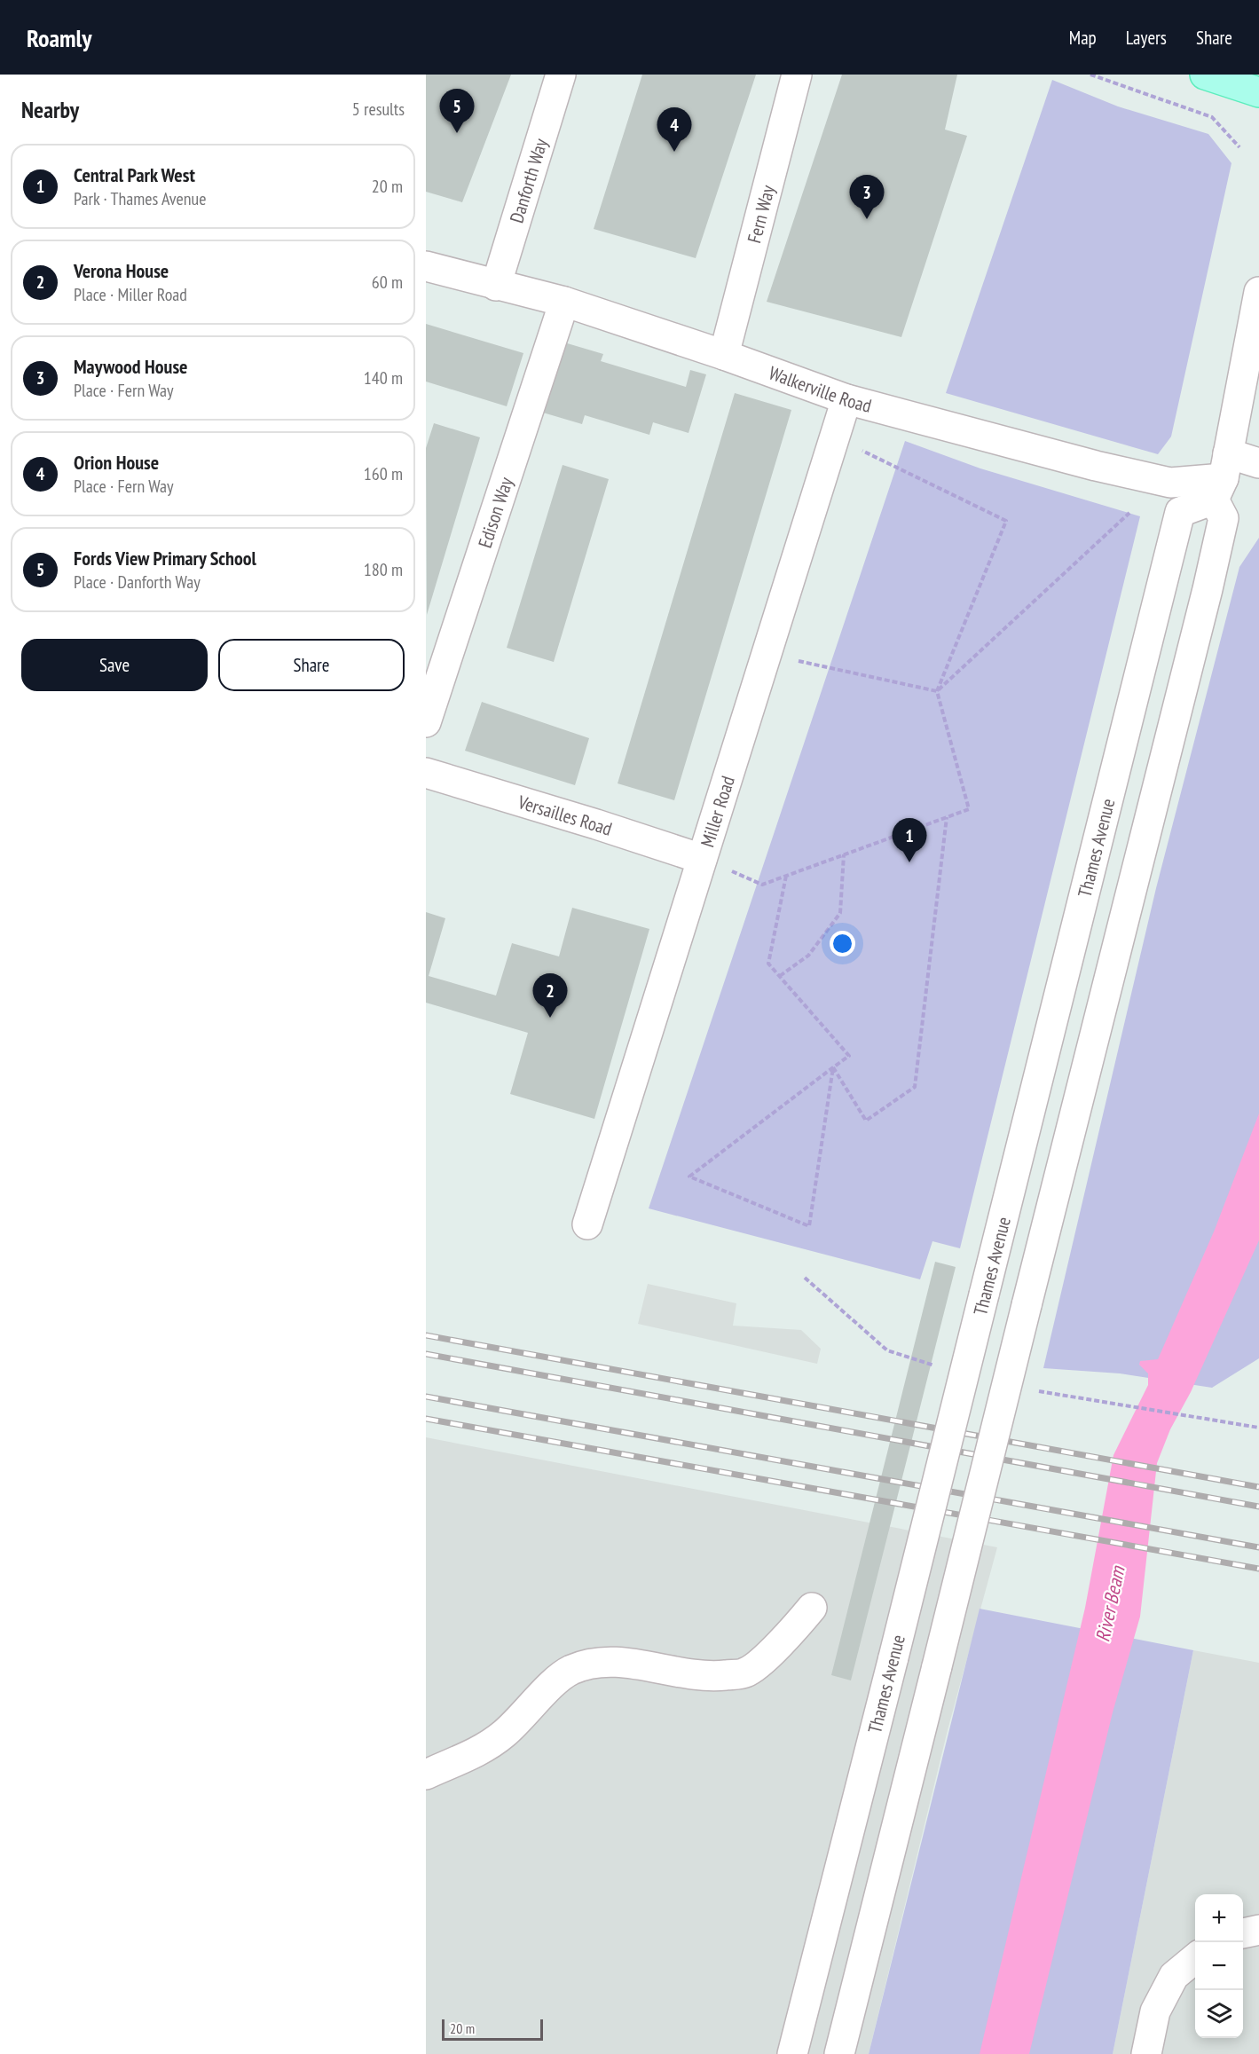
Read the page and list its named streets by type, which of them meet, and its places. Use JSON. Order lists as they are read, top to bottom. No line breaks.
{"streets":{"street":["Danforth Way","Fern Way","Walkerville Road","Edison Way","Miller Road","Versailles Road","Thames Avenue"]},"crossings":[["Danforth Way","Walkerville Road"],["Fern Way","Walkerville Road"],["Walkerville Road","Edison Way"],["Walkerville Road","Miller Road"],["Walkerville Road","Thames Avenue"],["Miller Road","Versailles Road"]],"water":["River Beam"],"scale_bar":"20 m","page":{"header":"Roamly","nav":["Map","Layers","Share"],"heading":["Nearby","5 results"],"pins":["5","4","3","1","2"],"list":[{"mark":"1","name":"Central Park West","note":"Park · Thames Avenue","value":"20 m"},{"mark":"2","name":"Verona House","note":"Place · Miller Road","value":"60 m"},{"mark":"3","name":"Maywood House","note":"Place · Fern Way","value":"140 m"},{"mark":"4","name":"Orion House","note":"Place · Fern Way","value":"160 m"},{"mark":"5","name":"Fords View Primary School","note":"Place · Danforth Way","value":"180 m"}],"buttons":["Save","Share"],"map_buttons":["+","−"],"scale":"20 m"}}
